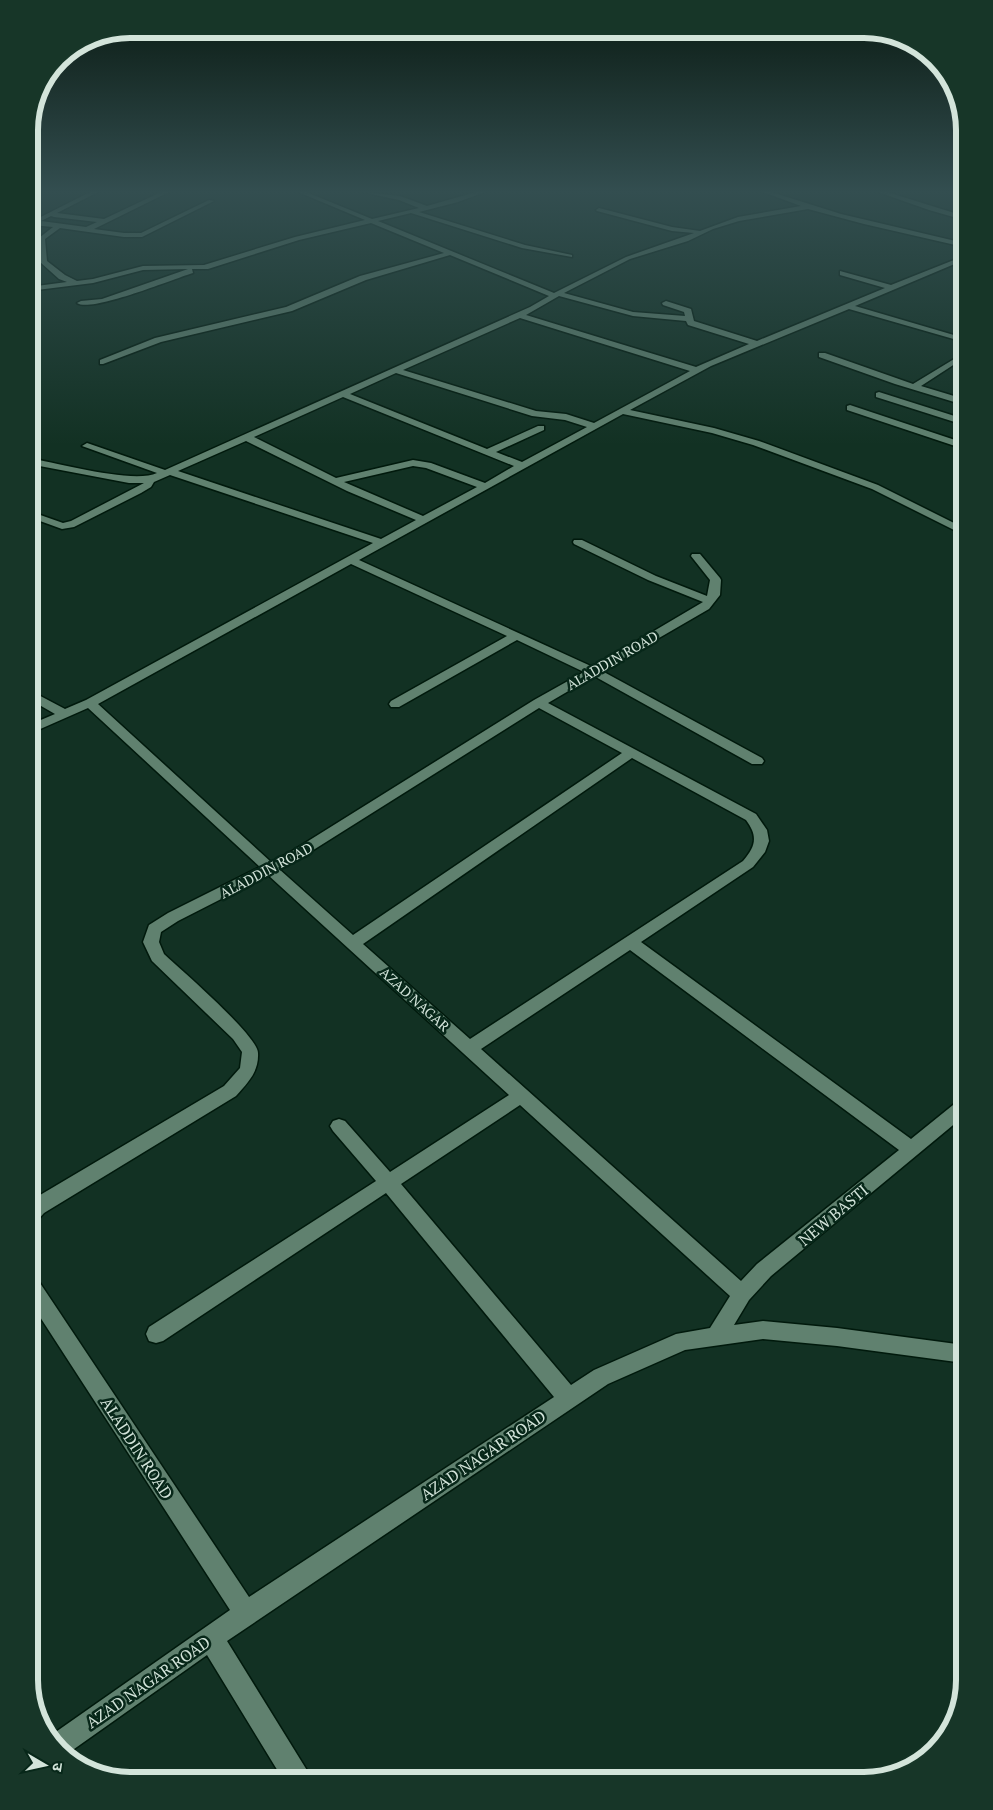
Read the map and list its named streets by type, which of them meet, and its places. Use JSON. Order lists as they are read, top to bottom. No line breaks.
{"streets":{"street":["ALADDIN ROAD","AZAD NAGAR","NEW BASTI","AZAD NAGAR ROAD"]},"crossings":[["ALADDIN ROAD","AZAD NAGAR"],["ALADDIN ROAD","AZAD NAGAR ROAD"],["AZAD NAGAR","NEW BASTI"],["NEW BASTI","AZAD NAGAR ROAD"]],"north":"right"}
